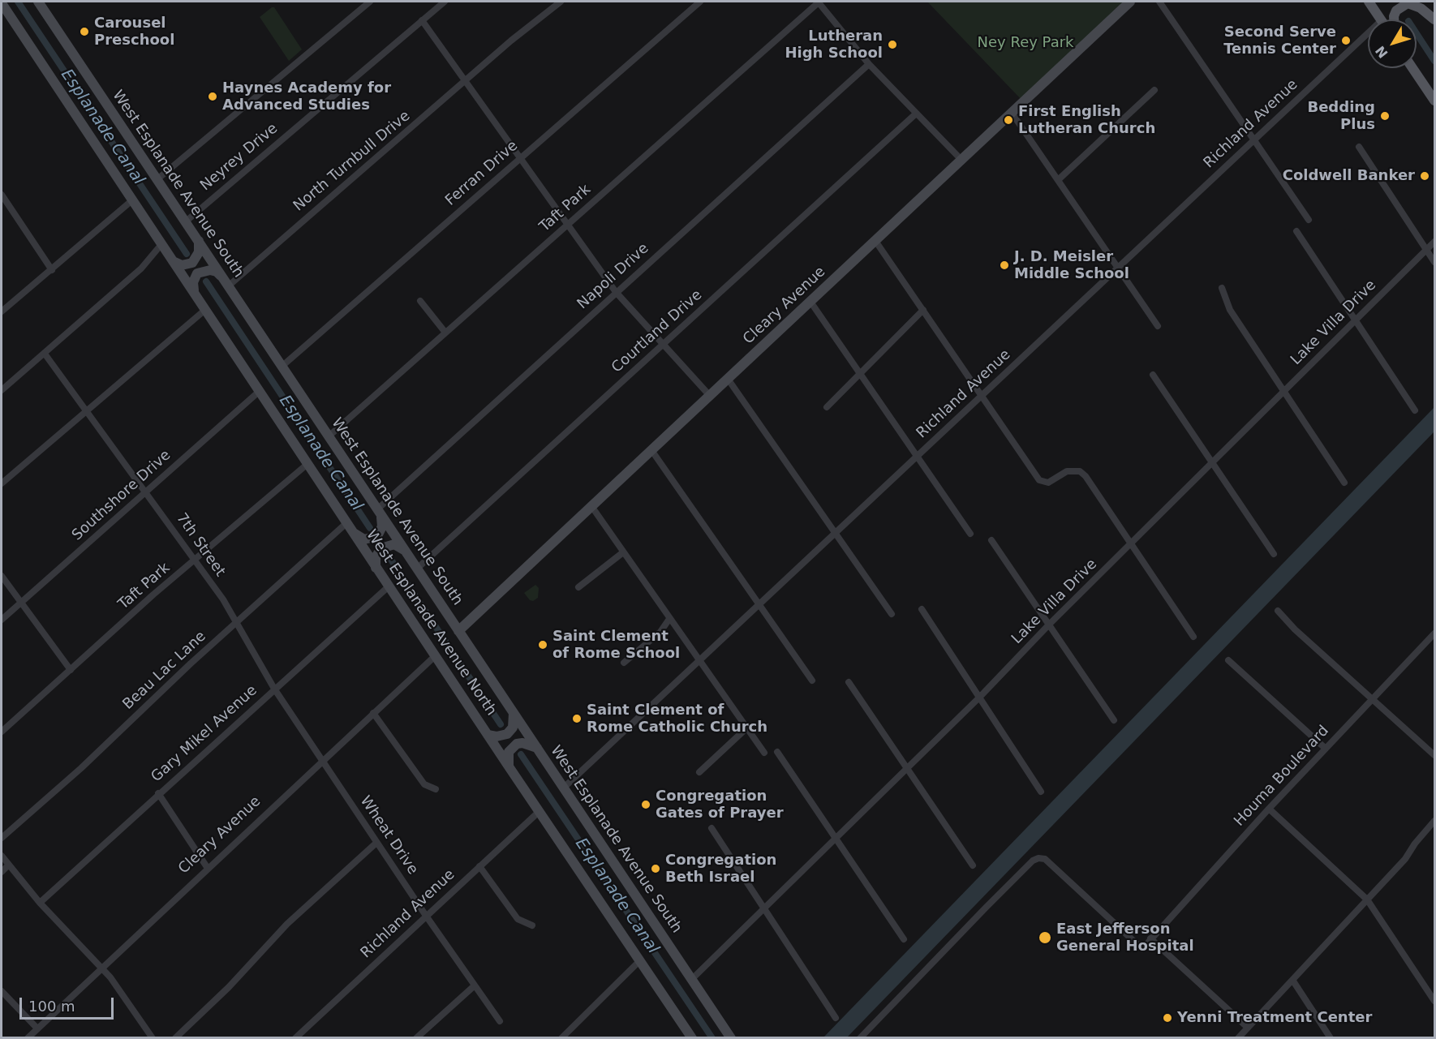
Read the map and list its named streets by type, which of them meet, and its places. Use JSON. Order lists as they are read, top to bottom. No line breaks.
{"streets":{"main road":["West Esplanade Avenue South","Cleary Avenue","West Esplanade Avenue North"],"street":["Richland Avenue","Neyrey Drive","North Turnbull Drive","Ferran Drive","Taft Park","Napoli Drive","Lake Villa Drive","Courtland Drive","Southshore Drive","7th Street","Beau Lac Lane","Gary Mikel Avenue","Houma Boulevard","Wheat Drive"]},"crossings":[["Richland Avenue","West Esplanade Avenue South"],["Richland Avenue","West Esplanade Avenue North"],["Richland Avenue","Wheat Drive"],["Neyrey Drive","West Esplanade Avenue South"],["North Turnbull Drive","West Esplanade Avenue South"],["Ferran Drive","West Esplanade Avenue South"],["West Esplanade Avenue South","Taft Park"],["West Esplanade Avenue South","Napoli Drive"],["West Esplanade Avenue South","Cleary Avenue"],["West Esplanade Avenue South","Lake Villa Drive"],["West Esplanade Avenue South","Courtland Drive"],["Taft Park","7th Street"],["Taft Park","West Esplanade Avenue North"],["Cleary Avenue","7th Street"],["Cleary Avenue","West Esplanade Avenue North"],["Cleary Avenue","Wheat Drive"],["Southshore Drive","7th Street"],["Southshore Drive","West Esplanade Avenue North"],["7th Street","Beau Lac Lane"],["7th Street","Gary Mikel Avenue"],["7th Street","Wheat Drive"],["West Esplanade Avenue North","Beau Lac Lane"],["West Esplanade Avenue North","Gary Mikel Avenue"]],"water":["Esplanade Canal"],"parks":["Ney Rey Park"],"places":["Carousel Preschool","Second Serve Tennis Center","Lutheran High School","Haynes Academy for Advanced Studies","Bedding Plus","First English Lutheran Church","Coldwell Banker","J. D. Meisler Middle School","Saint Clement of Rome School","Saint Clement of Rome Catholic Church","Congregation Gates of Prayer","Congregation Beth Israel","East Jefferson General Hospital","Yenni Treatment Center"],"scale_bar":"100 m","north":"bottom left"}
